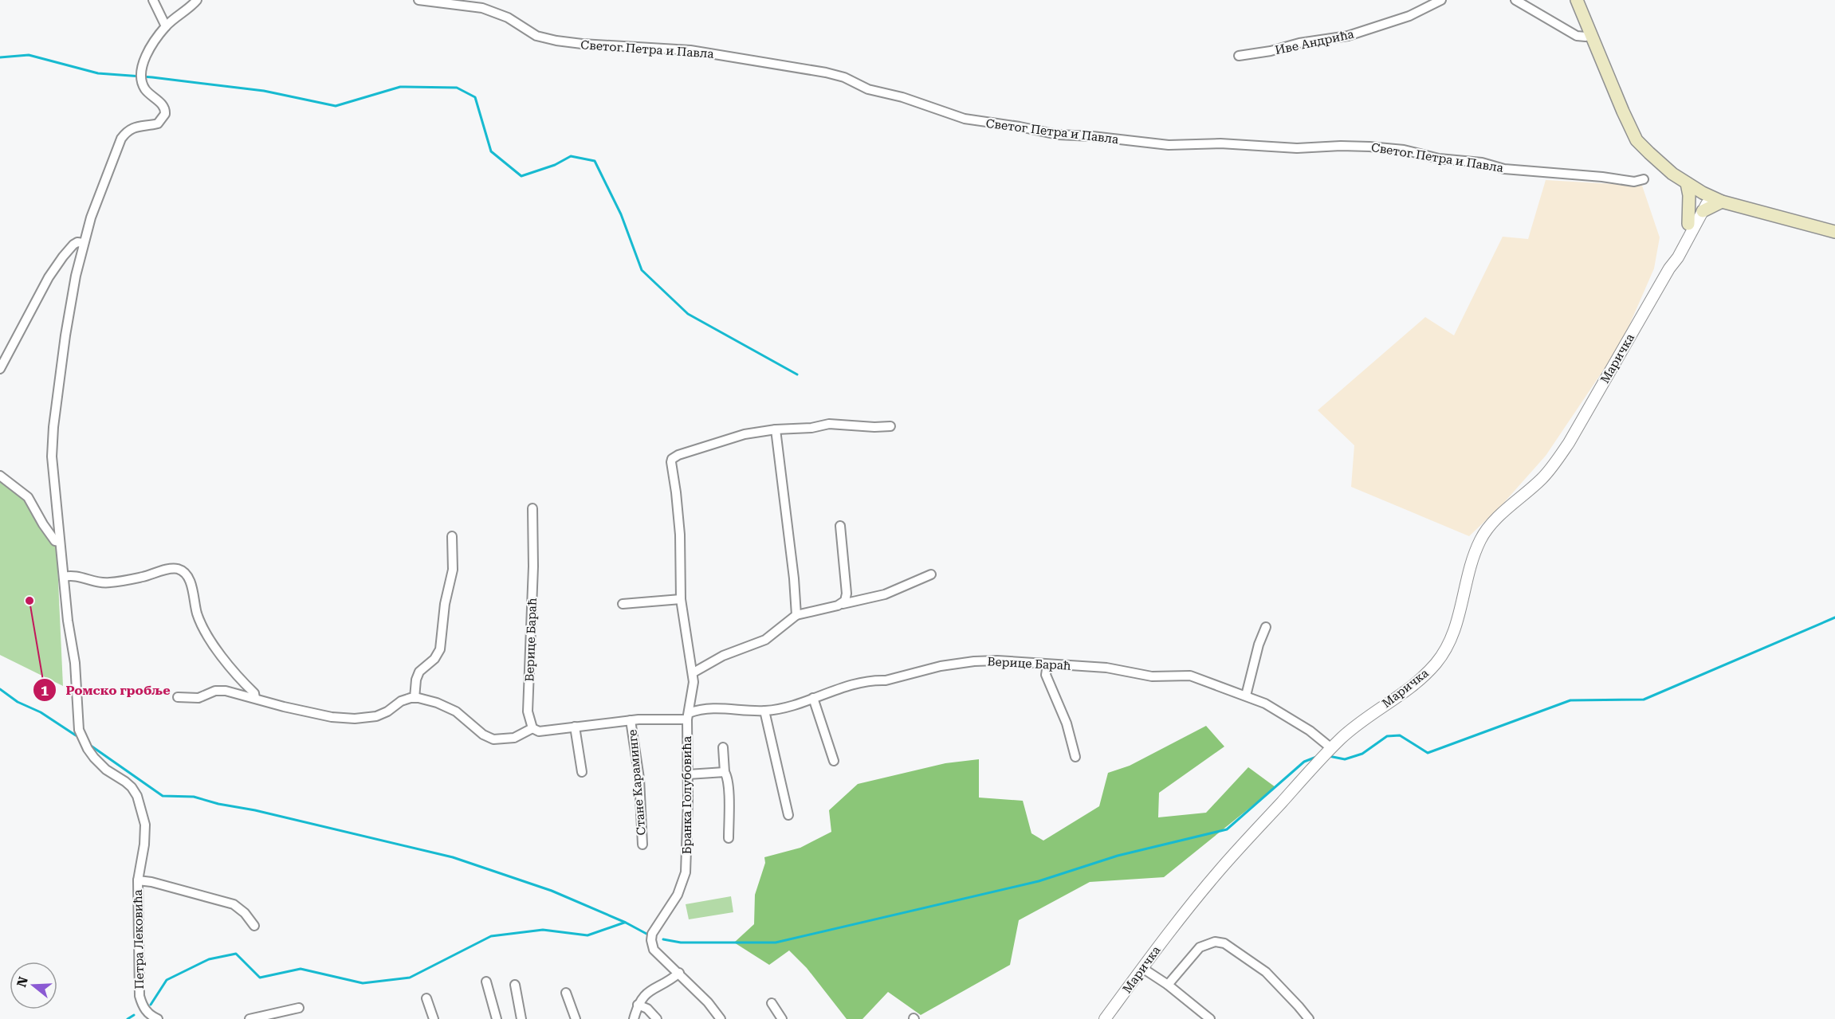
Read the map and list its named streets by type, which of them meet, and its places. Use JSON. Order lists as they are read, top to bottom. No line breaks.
{"streets":{"street":["Иве Андрића","Светог Петра и Павла","Маричка","Верице Бараћ","Стане Караминге","Бранка Голубовића","Петра Лековића"]},"crossings":[["Маричка","Верице Бараћ"],["Верице Бараћ","Стане Караминге"],["Верице Бараћ","Бранка Голубовића"]],"places":["Ромско гробље"],"north":"left"}
